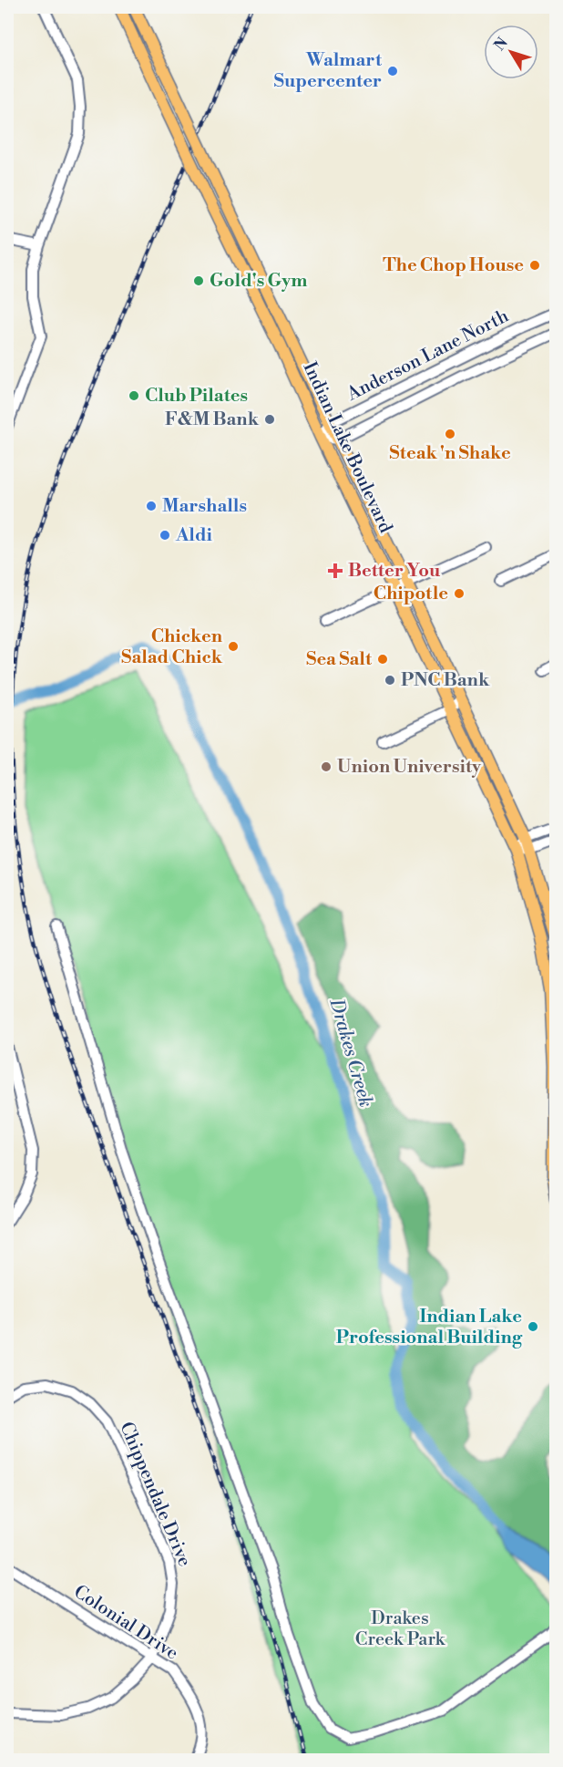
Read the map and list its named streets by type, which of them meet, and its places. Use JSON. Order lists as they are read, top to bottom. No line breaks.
{"streets":{"main road":["Indian Lake Boulevard"],"street":["Anderson Lane North","Chippendale Drive","Colonial Drive"]},"crossings":[["Anderson Lane North","Indian Lake Boulevard"],["Chippendale Drive","Colonial Drive"]],"water":["Drakes Creek"],"parks":["Drakes Creek Park"],"places":{"other":["Walmart Supercenter","The Chop House","Gold's Gym","Club Pilates","F&M Bank","Steak 'n Shake","Marshalls","Aldi","Chipotle","Chicken Salad Chick","Sea Salt","PNC Bank","Union University","Indian Lake Professional Building"],"health":["Better You"]},"north":"top left"}
